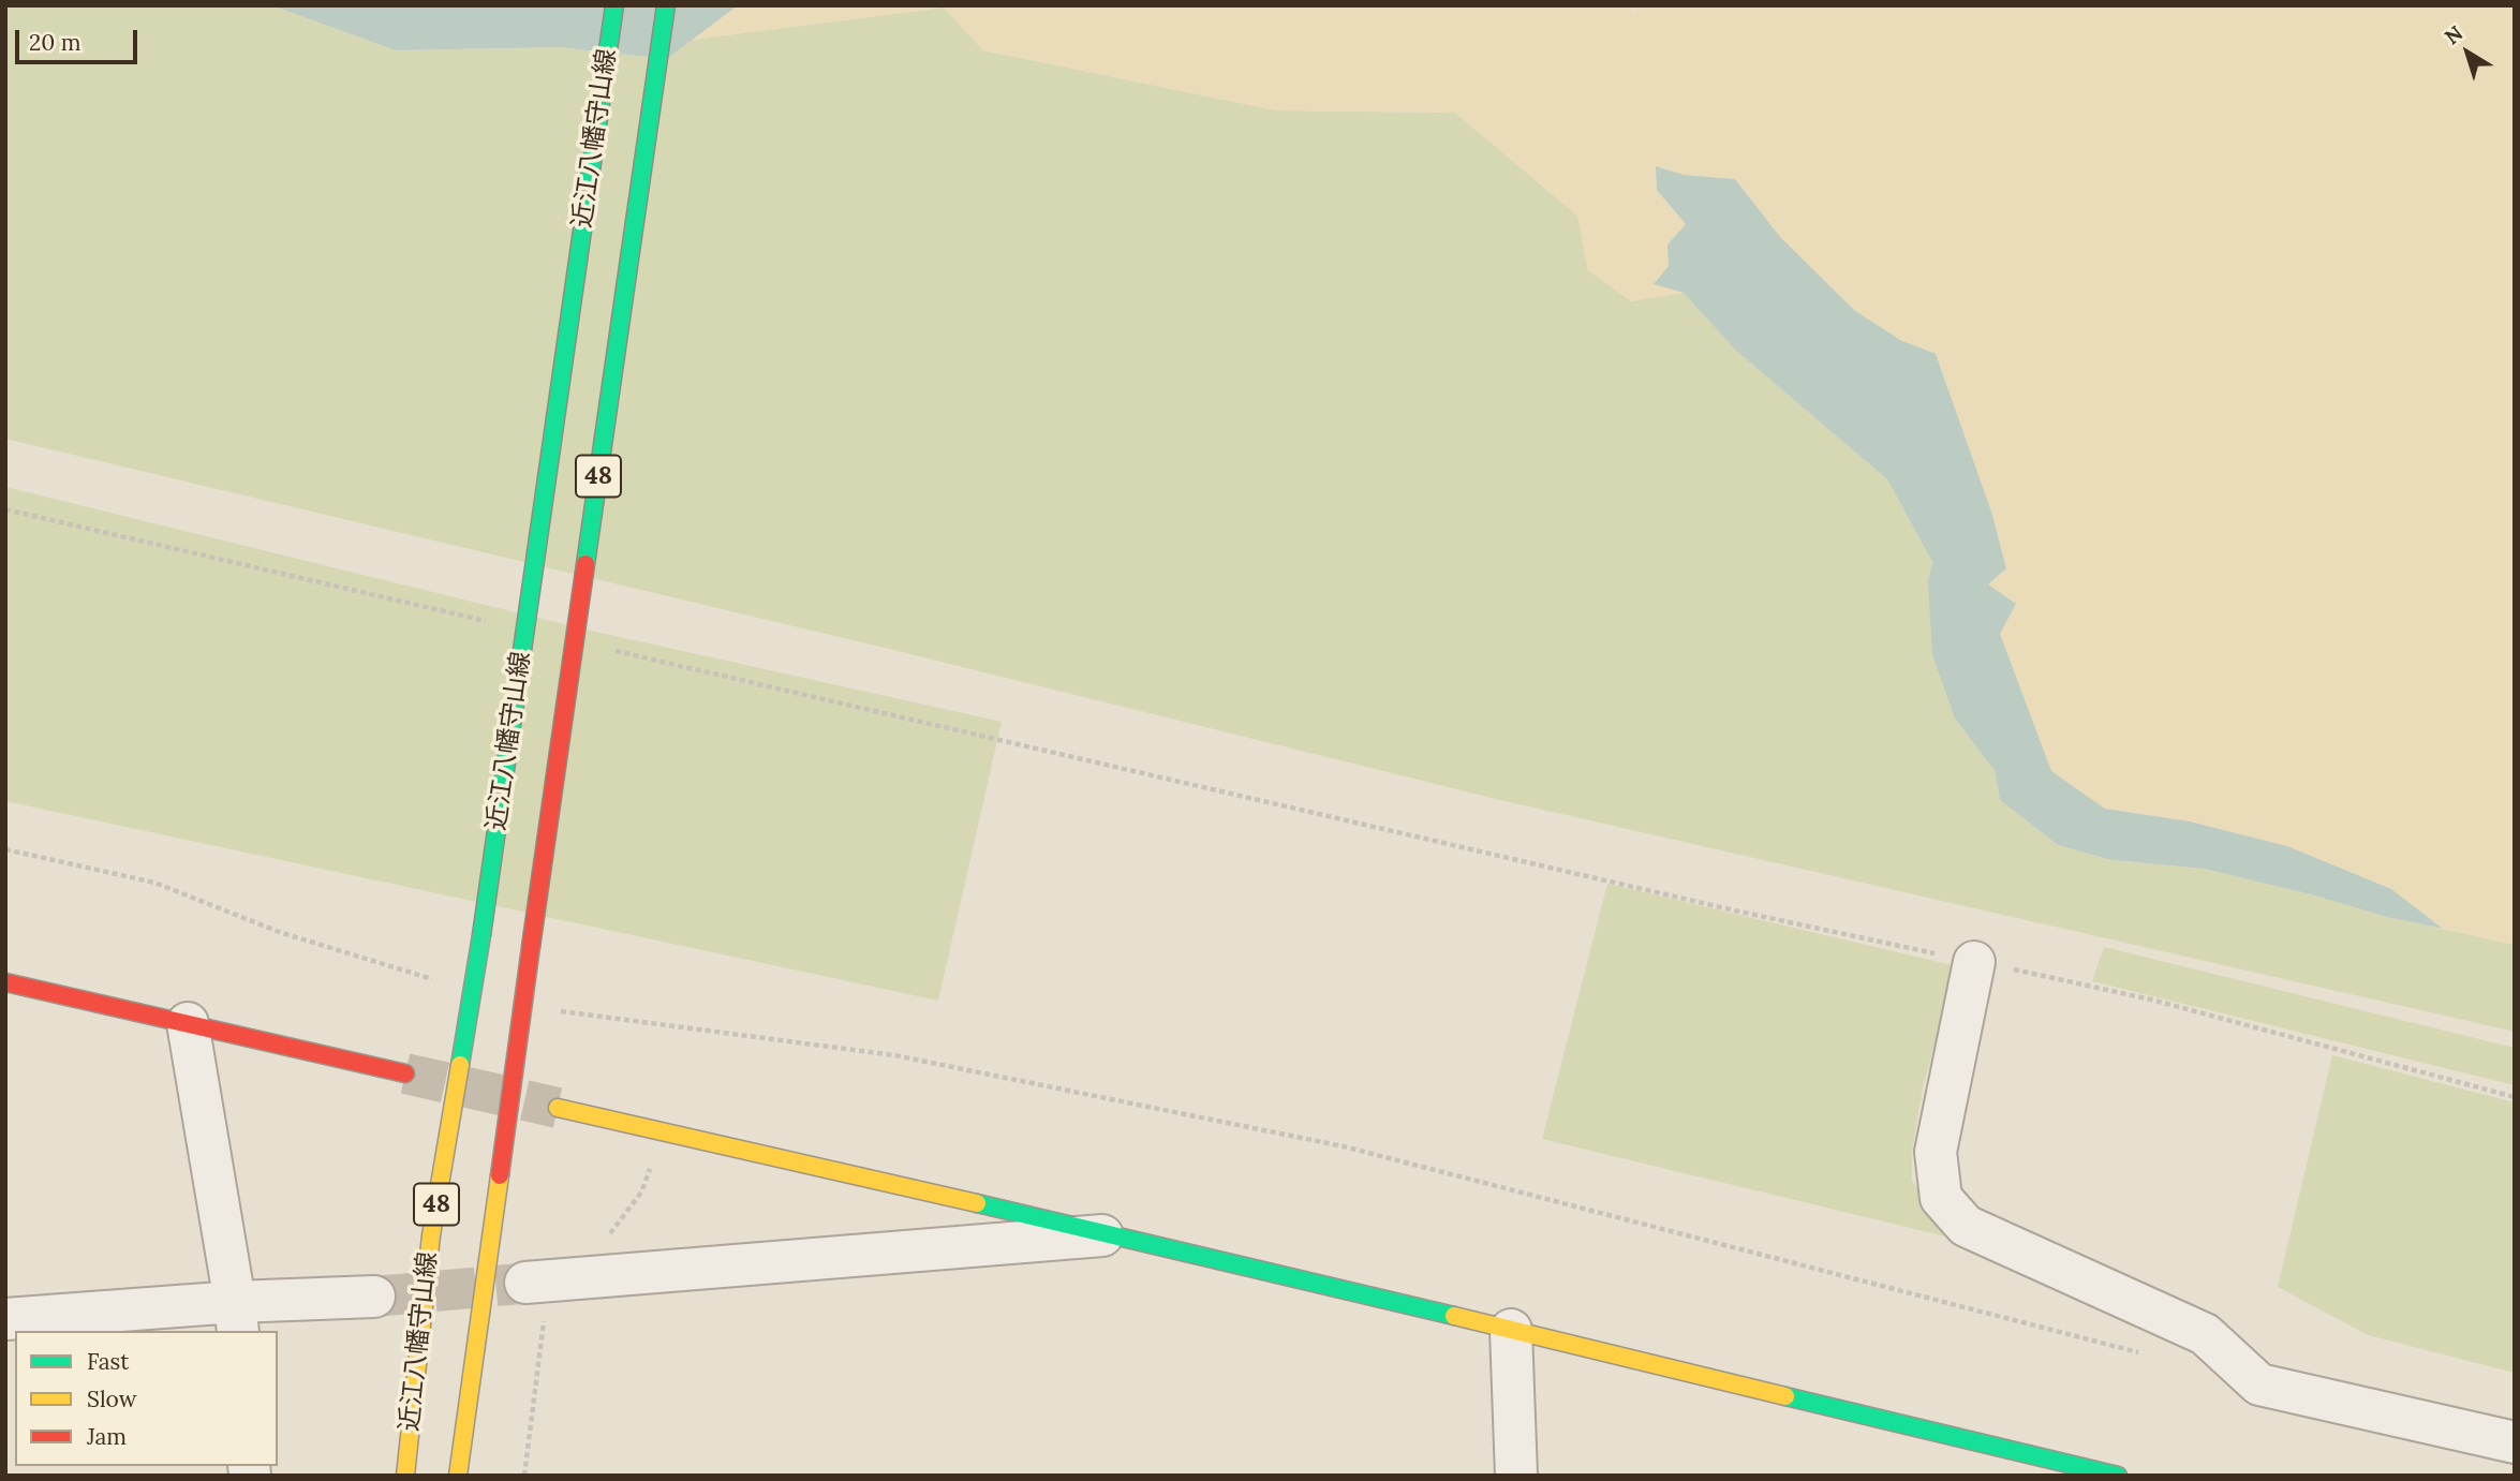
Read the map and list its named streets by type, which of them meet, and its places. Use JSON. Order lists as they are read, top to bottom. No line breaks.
{"streets":{"main road":["近江八幡守山線","48"]},"legend":["Fast","Slow","Jam"],"scale_bar":"20 m","north":"top left"}
